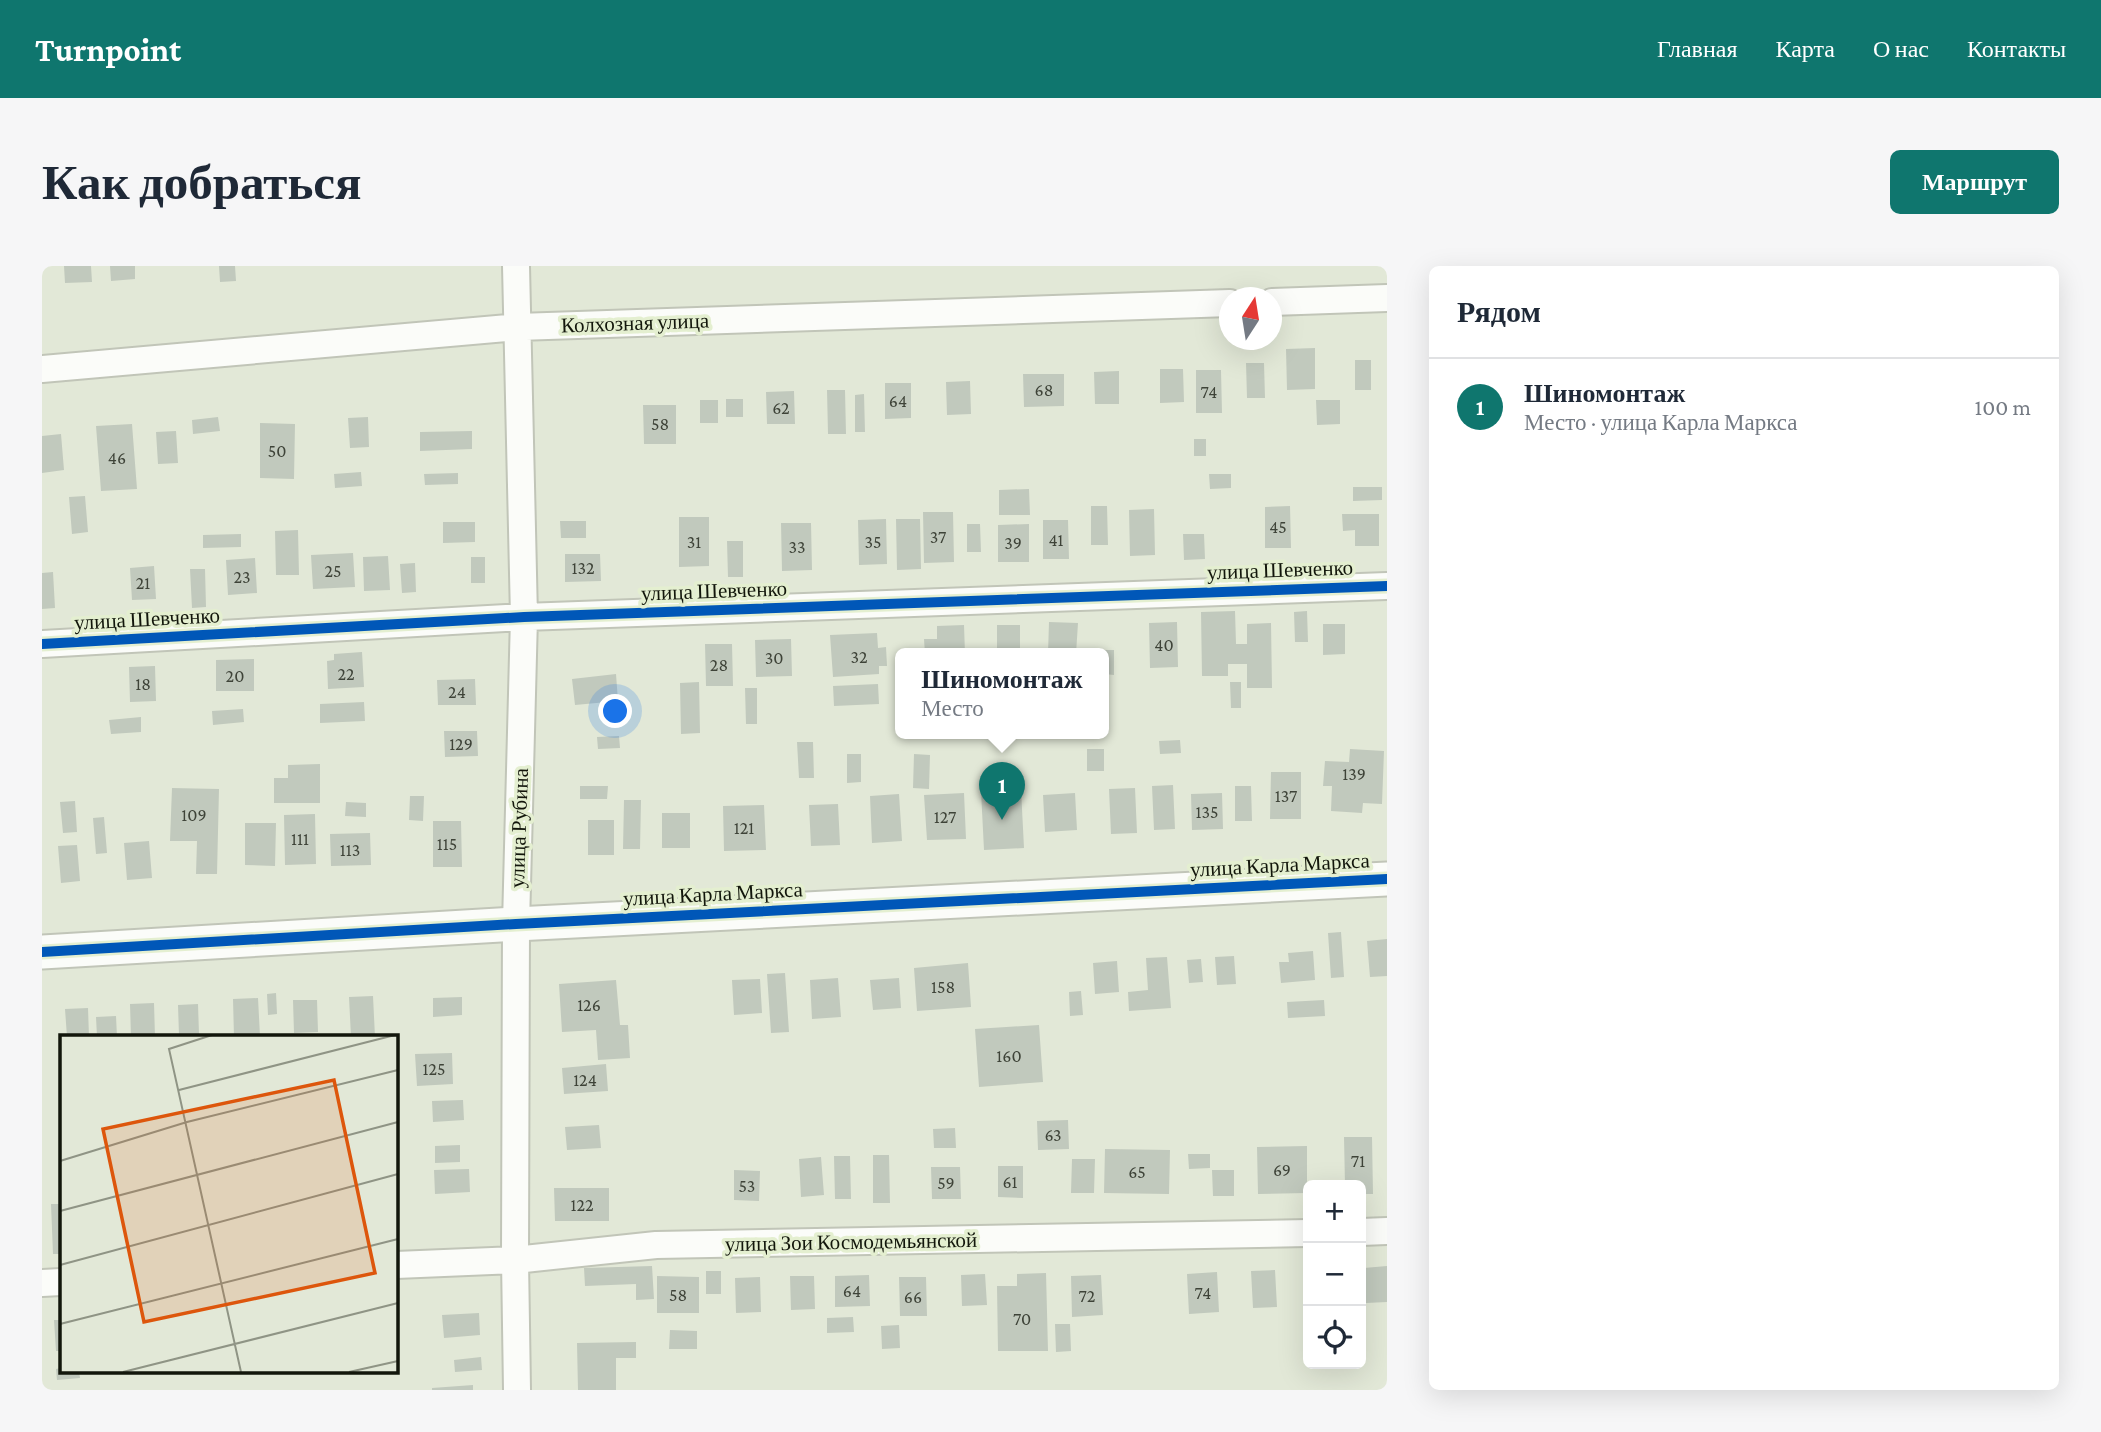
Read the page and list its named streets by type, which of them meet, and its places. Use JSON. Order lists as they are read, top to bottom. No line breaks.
{"streets":{"street":["Колхозная улица","улица Шевченко","улица Рубина","улица Карла Маркса","улица Зои Космодемьянской"]},"crossings":[["Колхозная улица","улица Рубина"],["улица Шевченко","улица Рубина"],["улица Рубина","улица Карла Маркса"],["улица Рубина","улица Зои Космодемьянской"]],"house_numbers":["68","74","64","62","58","50","46","45","37","41","31","35","39","33","132","25","23","21","40","32","30","28","22","20","18","24","129","139","137","135","109","127","121","111","115","113","158","126","160","125","124","63","71","69","65","61","59","53","122","64","74","58","72","66","70"],"north":"top","page":{"header":"Turnpoint","nav":["Главная","Карта","О нас","Контакты"],"buttons":"Маршрут","title":"Как добраться","heading":"Рядом","list":[{"mark":"1","name":"Шиномонтаж","note":"Место · улица Карла Маркса","value":"100 m"}],"popup":["Шиномонтаж","Место"],"pins":"1","map_buttons":["+","−"]}}
